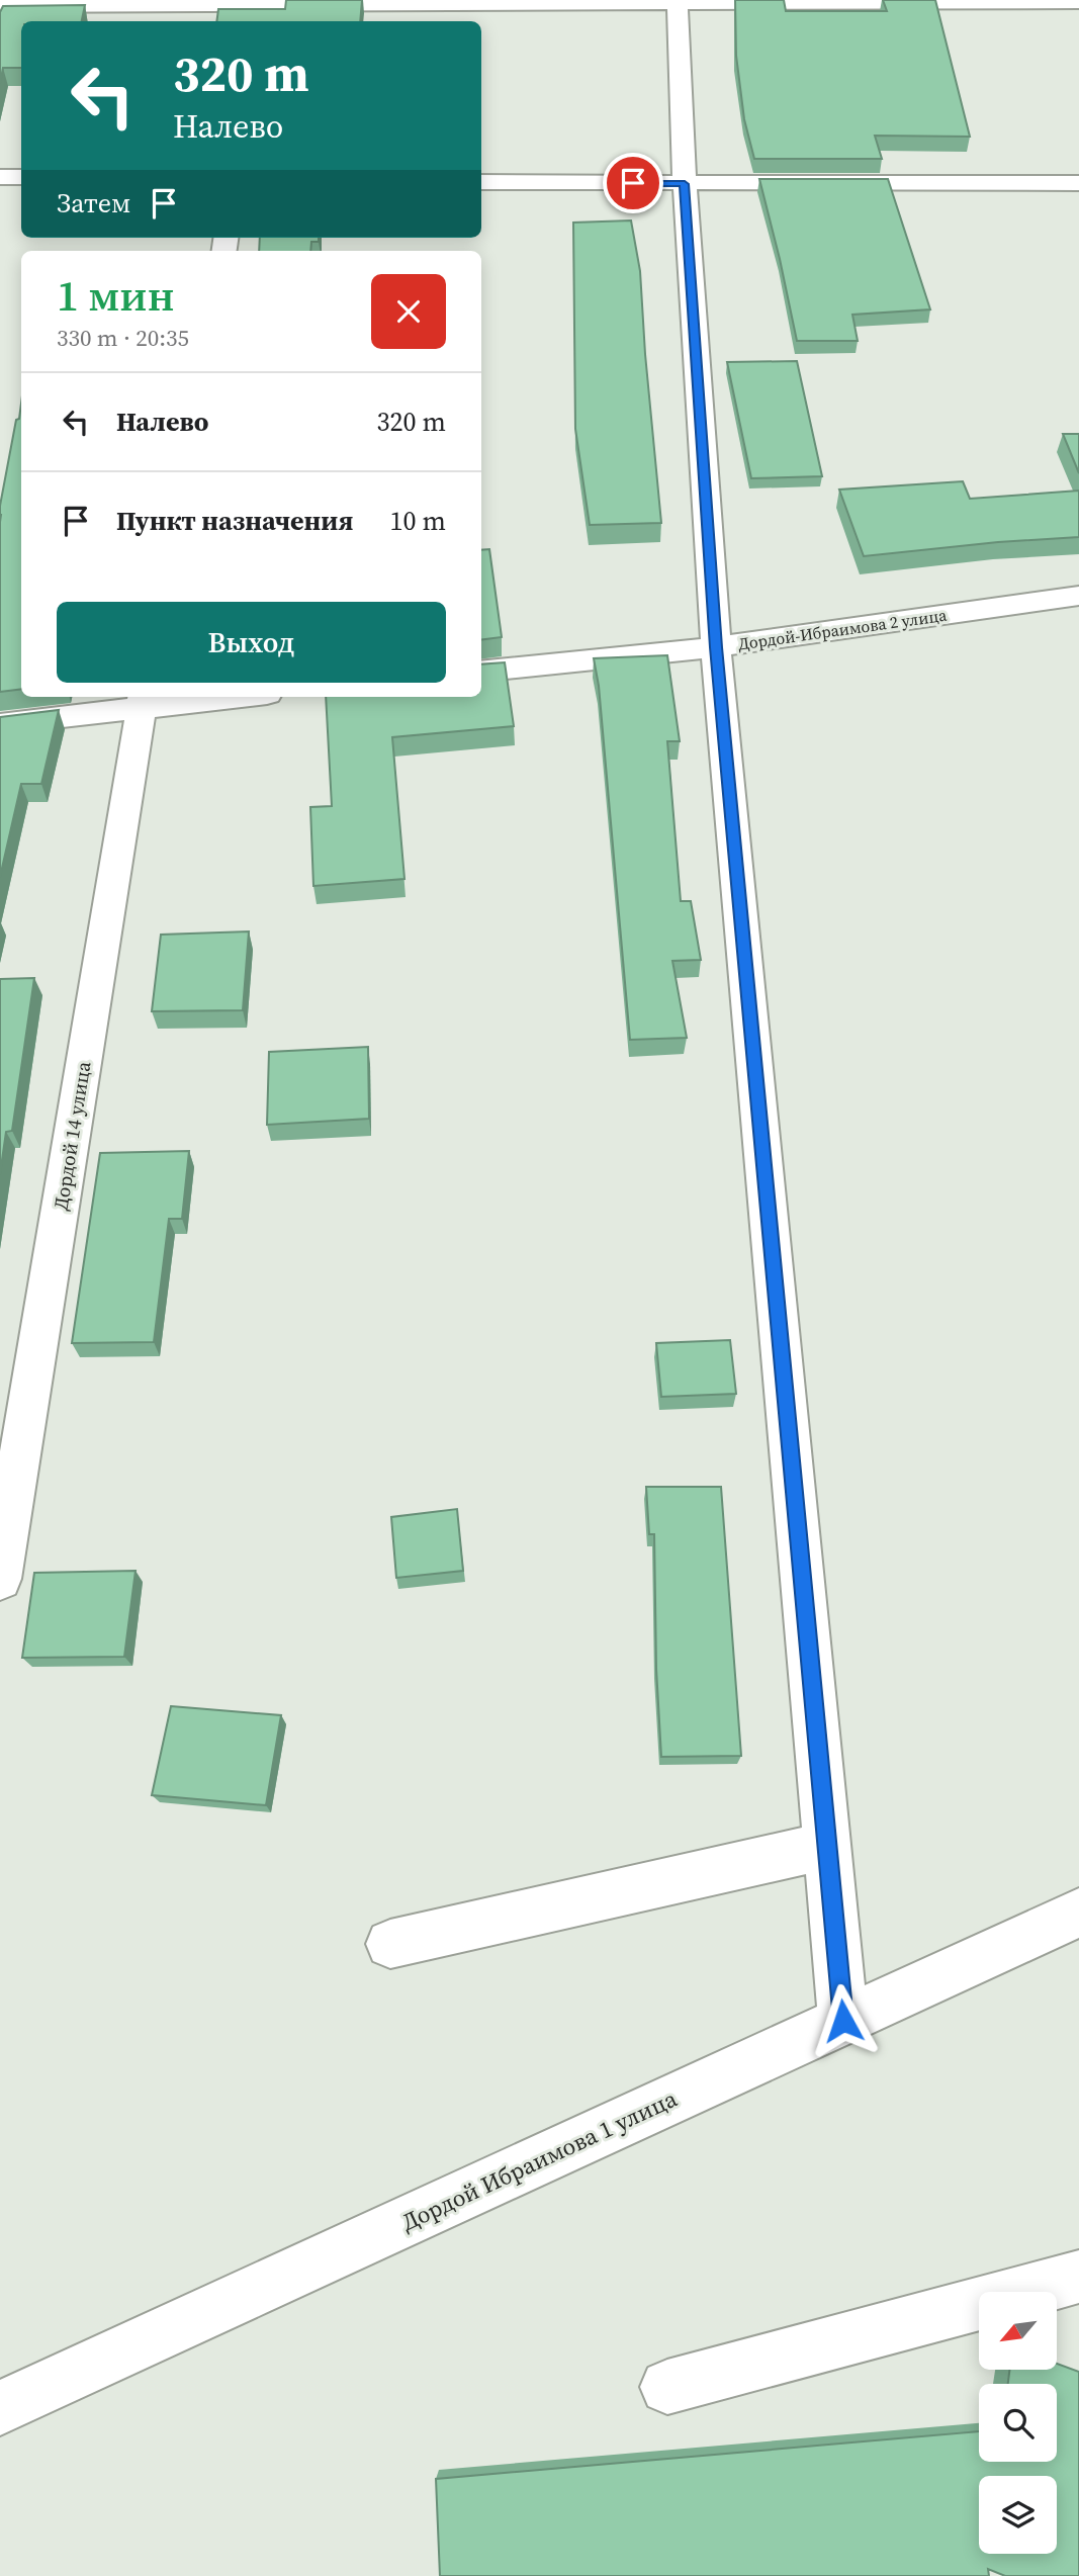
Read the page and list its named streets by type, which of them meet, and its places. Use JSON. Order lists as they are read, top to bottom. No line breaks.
{"streets":{"street":["Дордой-Ибраимова 2 улица","Дордой 14 улица","Дордой Ибраимова 1 улица"]},"north":"bottom left","page":{"turn":["320 m","Налево"],"then":"Затем","heading":["1 мин","330 m · 20:35"],"list":[{"name":"Налево","value":"320 m"},{"name":"Пункт назначения","value":"10 m"}],"buttons":"Выход"}}
